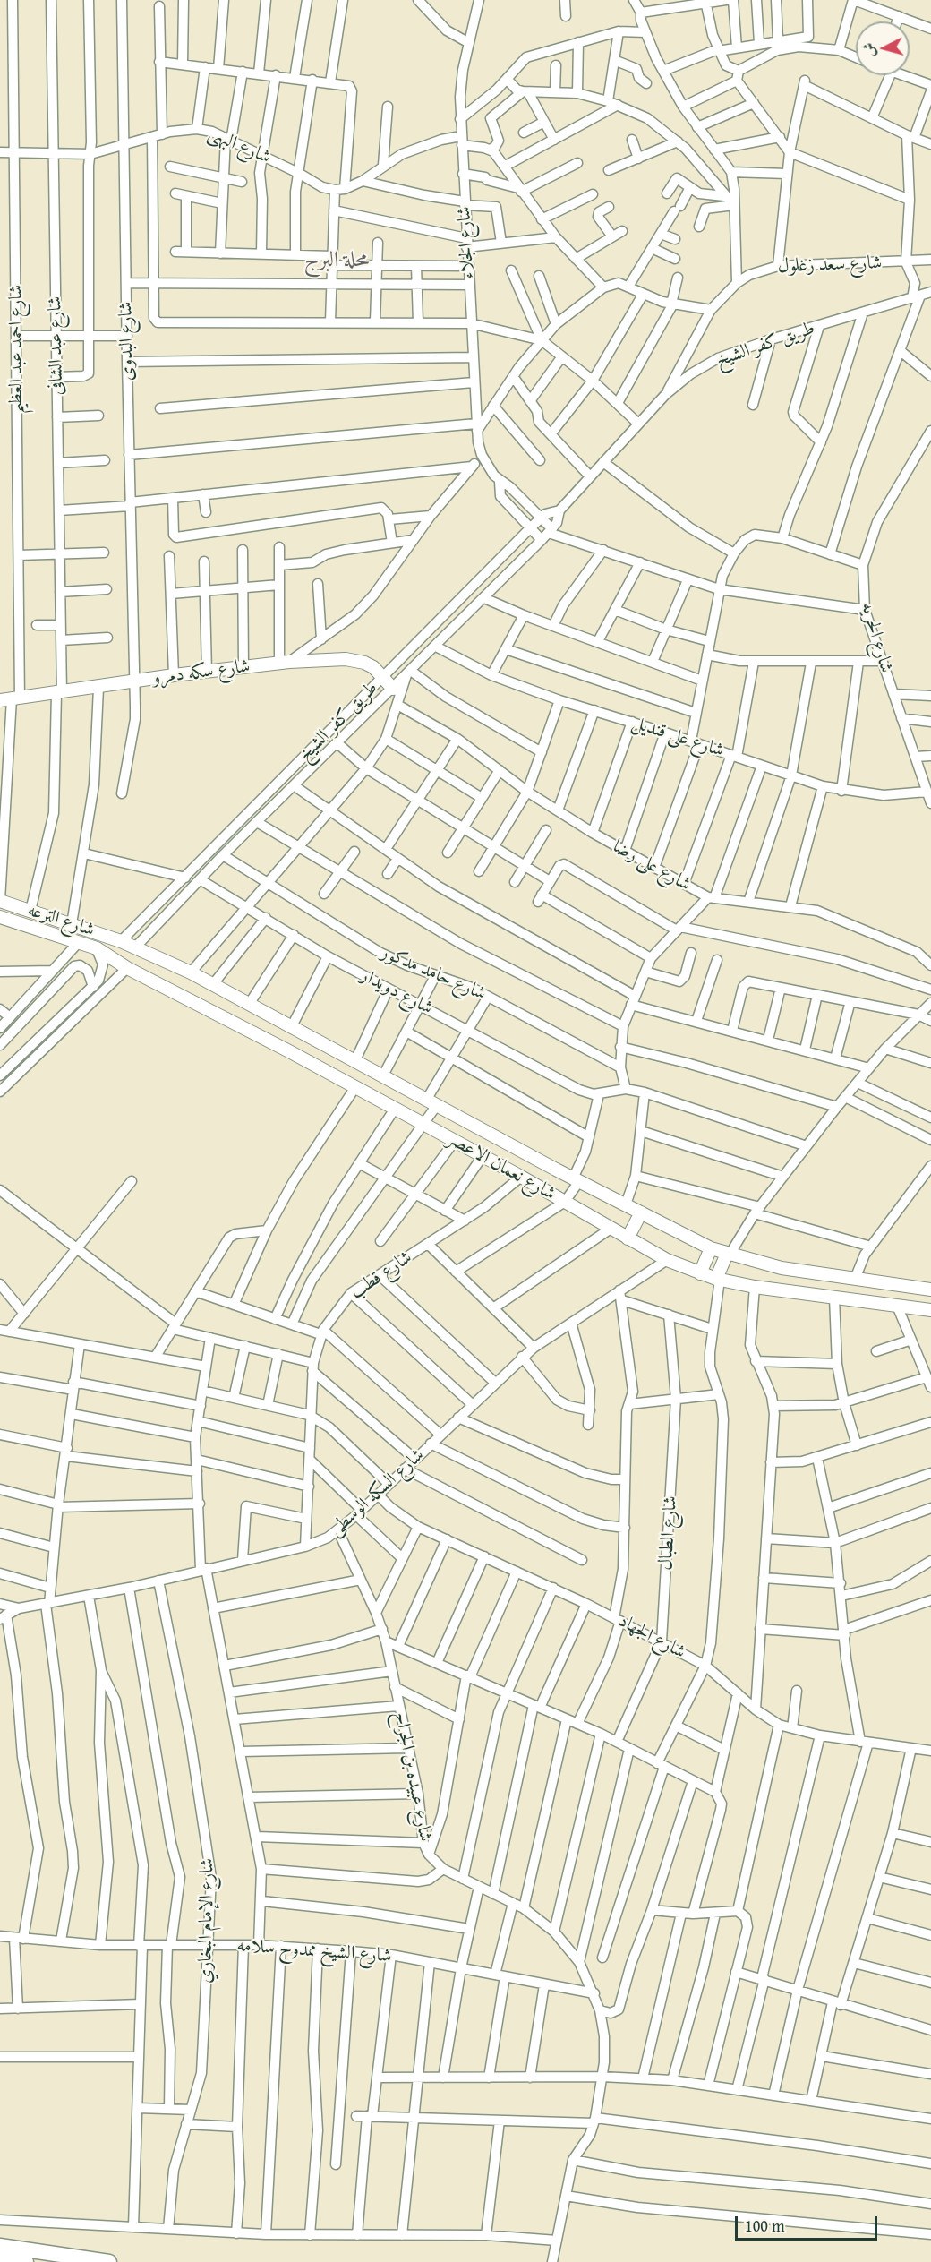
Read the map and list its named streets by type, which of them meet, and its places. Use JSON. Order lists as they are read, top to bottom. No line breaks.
{"streets":{"main road":["شارع سكه دمرو","شارع الترعه","شارع نعمان الاعصر"],"street":["شارع البهى","شارع الجلاء","شارع سعد زغلول","شارع البدوى","طريق كفر الشيخ","شارع عبد الشافى","شارع احمد عبد العظيم","شارع الحريه","شارع على قنديل","شارع على رضا","شارع حامد مدكور","شارع دويدار","شارع قطب","شارع السكه الوسطى","شارع الطبال","شارع الجهاد","شارع عبيده بن الجراح","شارع الإمام البخاري","شارع الشيخ ممدوح سلامه"]},"crossings":[["شارع البهى","شارع البدوى"],["شارع البهى","شارع عبد الشافى"],["شارع البهى","شارع احمد عبد العظيم"],["شارع الجلاء","طريق كفر الشيخ"],["شارع سعد زغلول","طريق كفر الشيخ"],["شارع البدوى","شارع سكه دمرو"],["طريق كفر الشيخ","شارع سكه دمرو"],["طريق كفر الشيخ","شارع على قنديل"],["طريق كفر الشيخ","شارع الترعه"],["طريق كفر الشيخ","شارع حامد مدكور"],["طريق كفر الشيخ","شارع دويدار"],["طريق كفر الشيخ","شارع نعمان الاعصر"],["شارع عبد الشافى","شارع سكه دمرو"],["شارع عبد الشافى","شارع الترعه"],["شارع احمد عبد العظيم","شارع سكه دمرو"],["شارع احمد عبد العظيم","شارع الترعه"],["شارع الحريه","شارع على قنديل"],["شارع الترعه","شارع نعمان الاعصر"],["شارع نعمان الاعصر","شارع قطب"],["شارع نعمان الاعصر","شارع السكه الوسطى"],["شارع قطب","شارع السكه الوسطى"],["شارع السكه الوسطى","شارع الجهاد"],["شارع السكه الوسطى","شارع عبيده بن الجراح"],["شارع السكه الوسطى","شارع الإمام البخاري"],["شارع الطبال","شارع الجهاد"],["شارع عبيده بن الجراح","شارع الشيخ ممدوح سلامه"],["شارع الإمام البخاري","شارع الشيخ ممدوح سلامه"]],"districts":["محلة البرج"],"scale_bar":"100 m","north":"left"}
